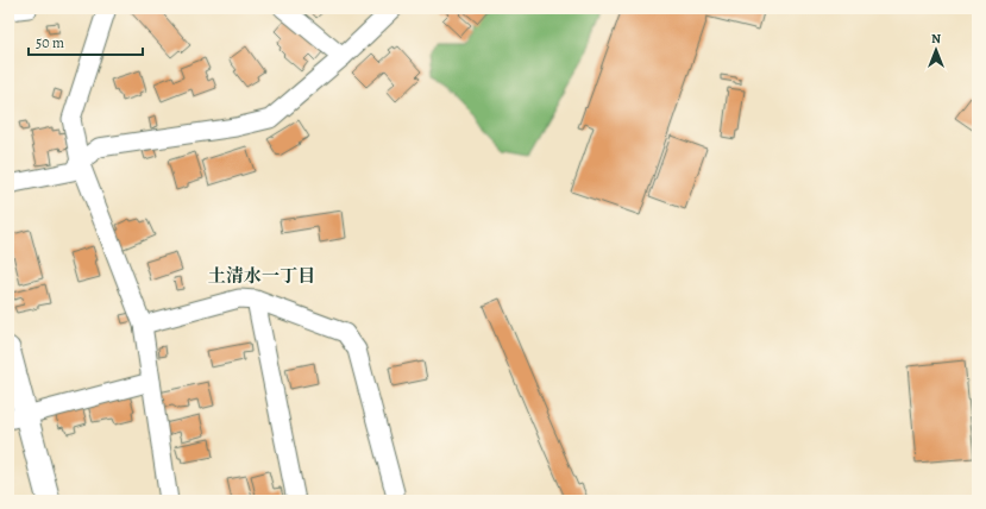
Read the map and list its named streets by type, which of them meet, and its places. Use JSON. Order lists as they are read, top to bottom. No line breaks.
{"districts":["土清水一丁目"],"scale_bar":"50 m","north":"top"}
